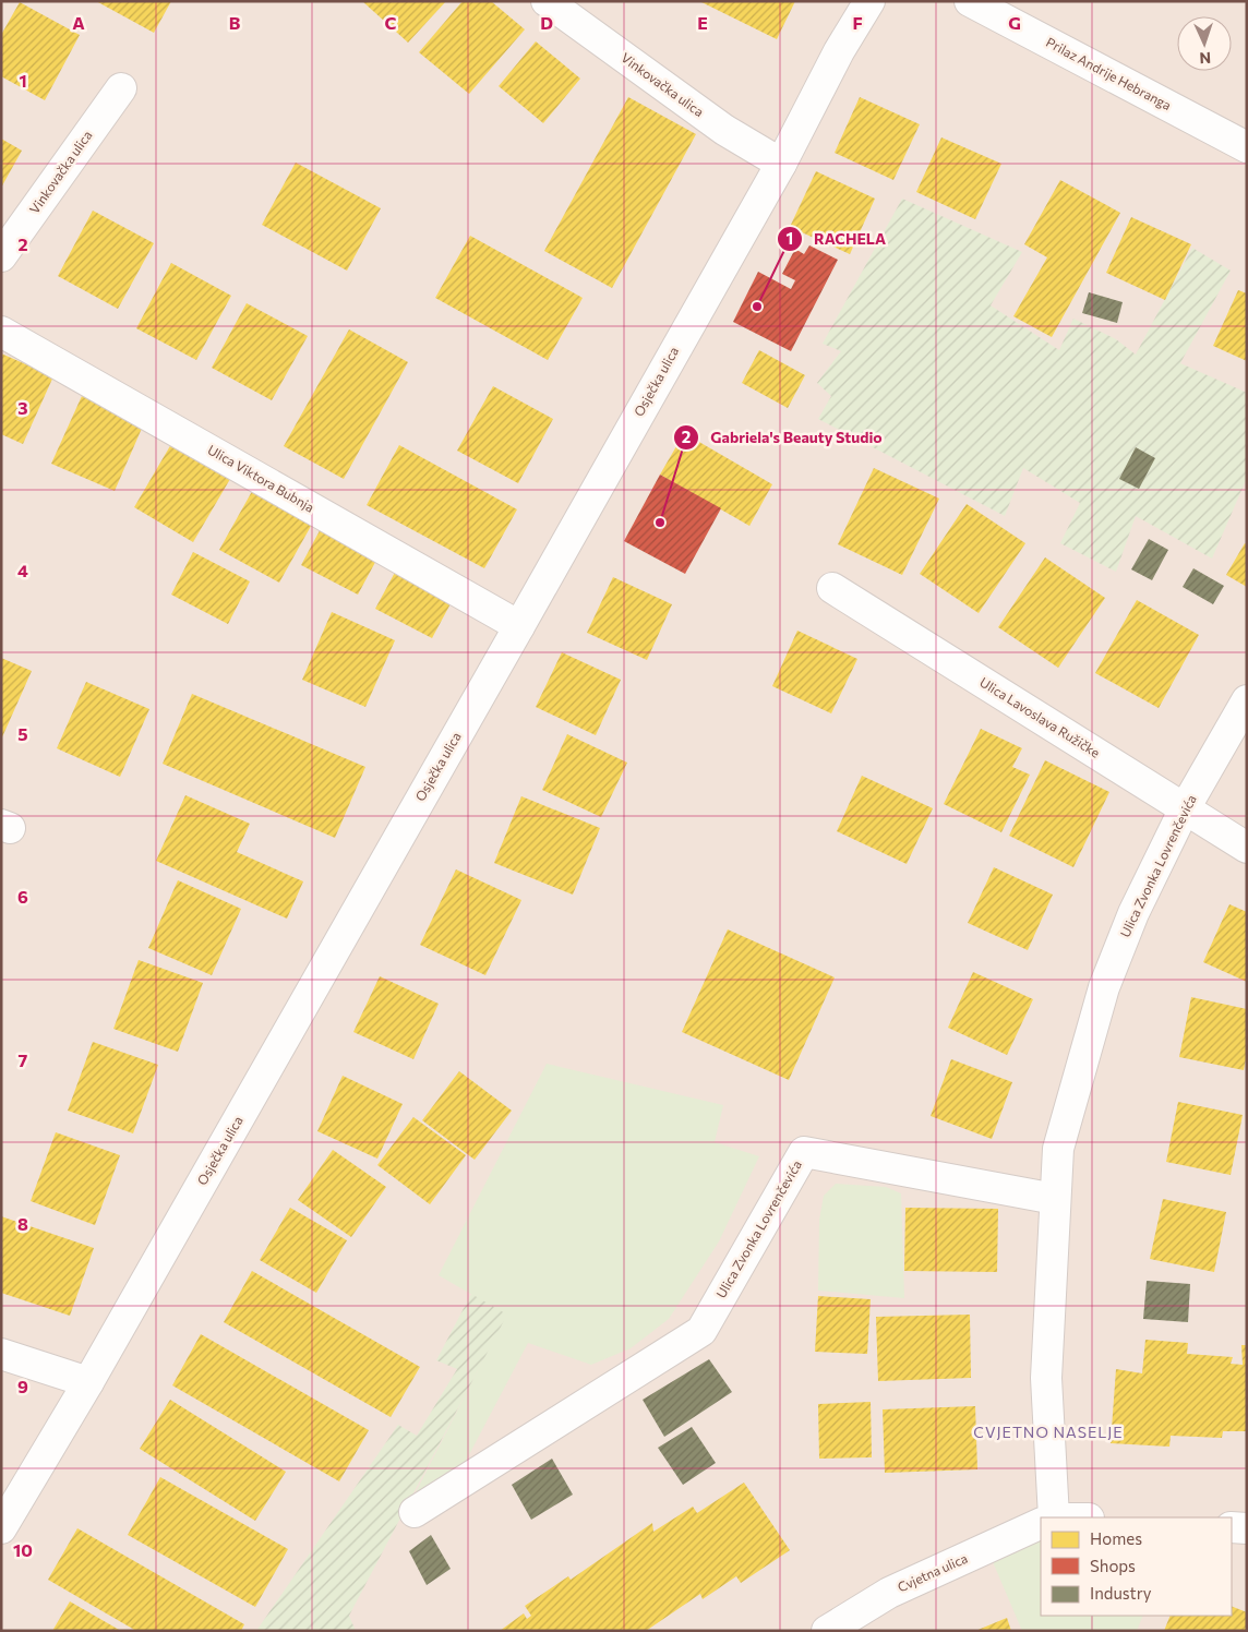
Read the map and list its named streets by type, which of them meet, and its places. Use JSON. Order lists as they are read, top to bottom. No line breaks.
{"streets":{"street":["Prilaz Andrije Hebranga","Vinkovačka ulica","Osječka ulica","Ulica Viktora Bubnja","Ulica Lavoslava Ružičke","Ulica Zvonka Lovrenčevića","Cvjetna ulica"]},"crossings":[["Vinkovačka ulica","Osječka ulica"],["Osječka ulica","Ulica Viktora Bubnja"],["Ulica Lavoslava Ružičke","Ulica Zvonka Lovrenčevića"]],"districts":["CVJETNO NASELJE"],"places":["RACHELA","Gabriela's Beauty Studio"],"legend":["Homes","Shops","Industry"],"north":"bottom","grid":{"columns":["A","B","C","D","E","F","G"],"rows":["1","2","3","4","5","6","7","8","9","10"]}}
